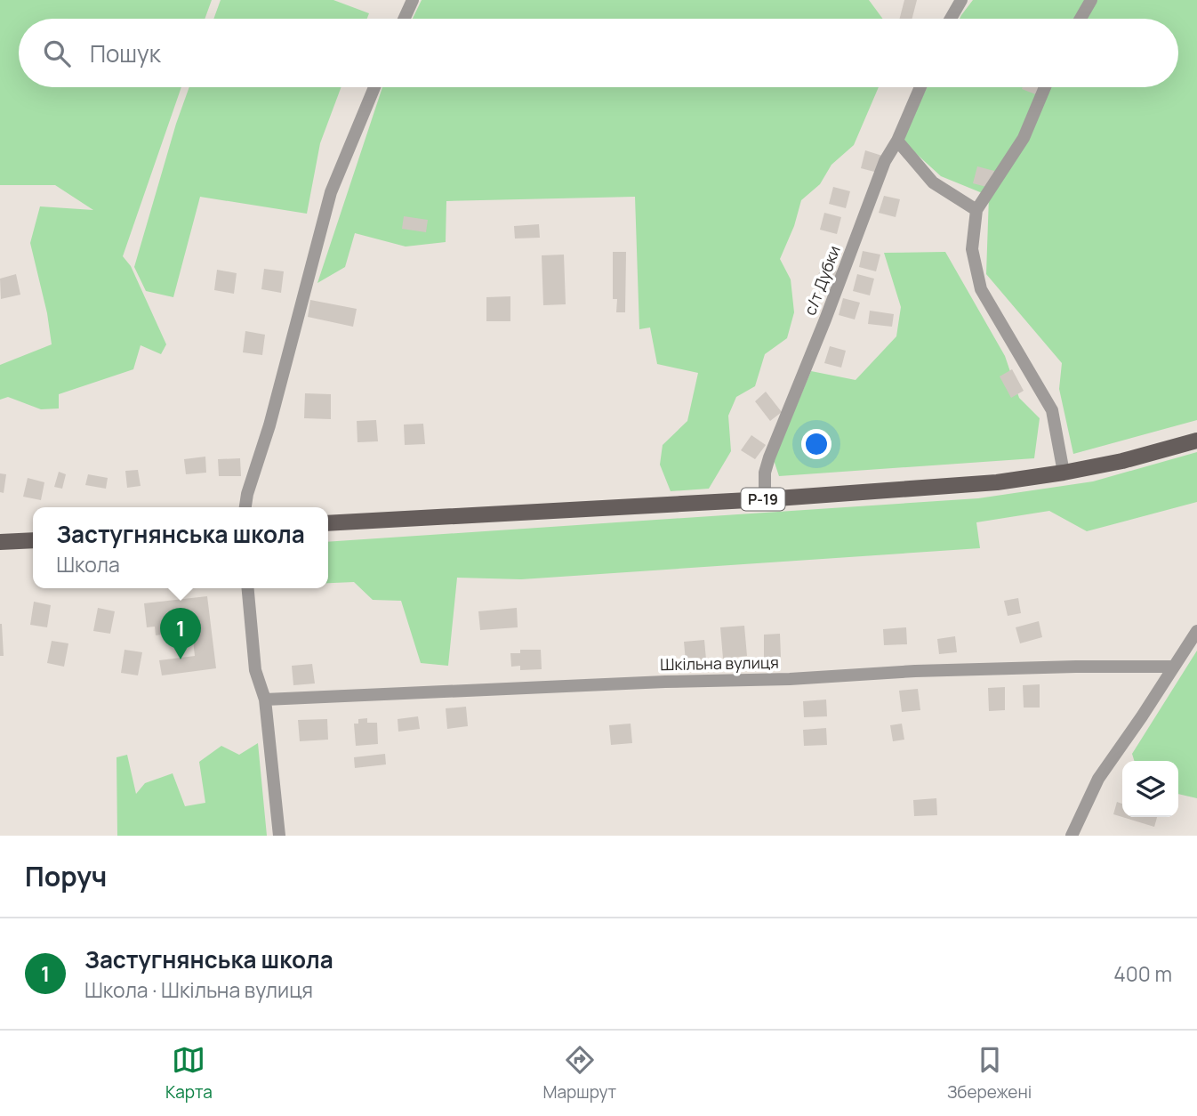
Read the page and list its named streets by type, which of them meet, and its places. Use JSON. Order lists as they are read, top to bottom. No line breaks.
{"streets":{"main road":["Р-19"],"street":["с/т Дубки","Шкільна вулиця"]},"crossings":[["с/т Дубки","Р-19"]],"page":{"search":"Пошук","popup":["Застугнянська школа","Школа"],"pins":"1","heading":"Поруч","list":[{"mark":"1","name":"Застугнянська школа","note":"Школа · Шкільна вулиця","value":"400 m"}],"nav":["Карта","Маршрут","Збережені"]}}
